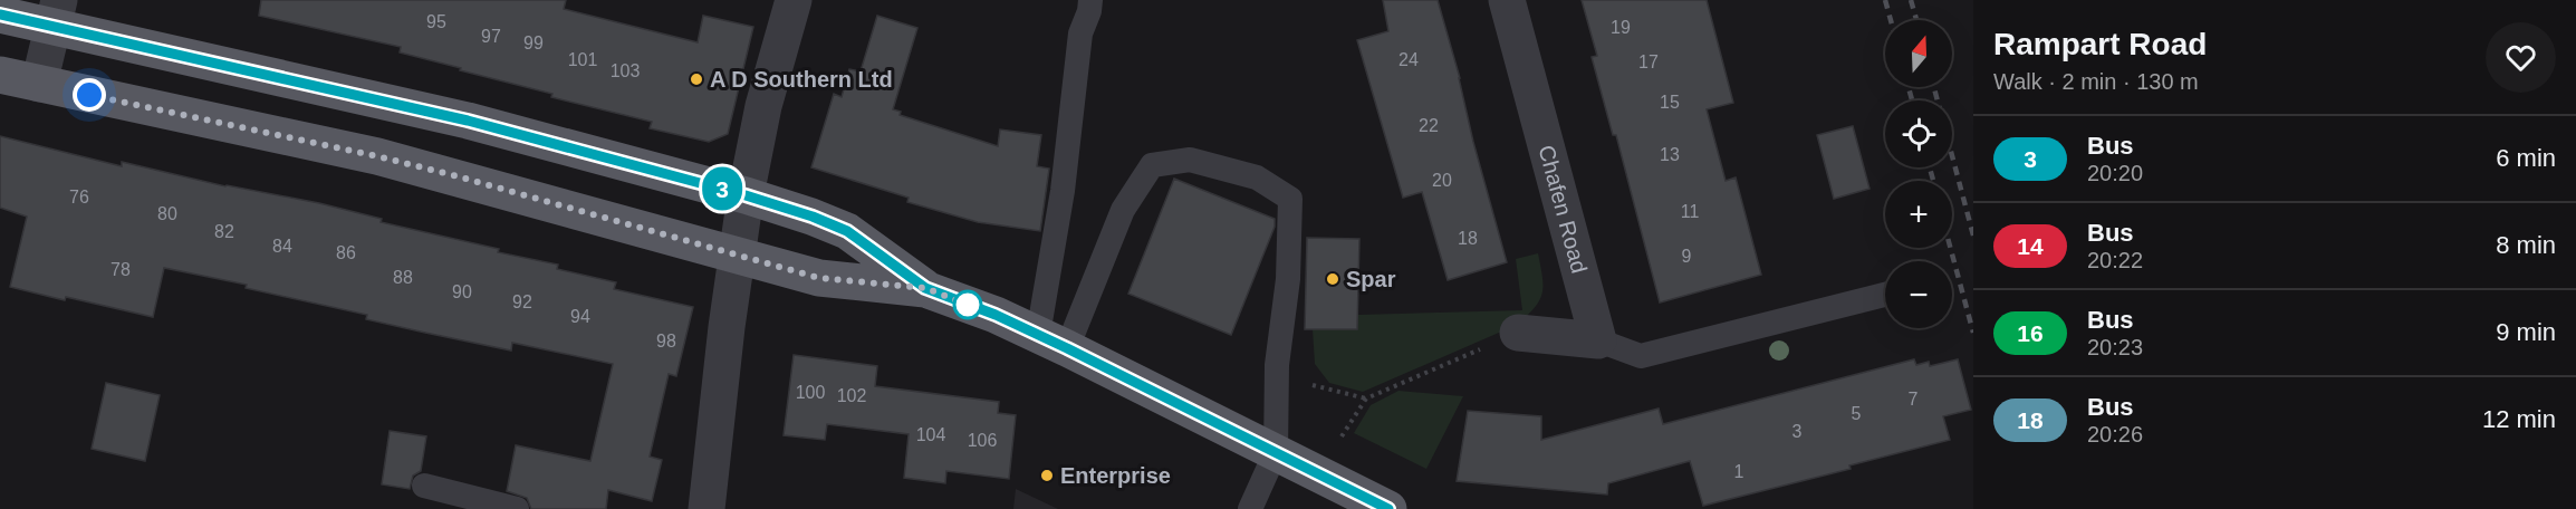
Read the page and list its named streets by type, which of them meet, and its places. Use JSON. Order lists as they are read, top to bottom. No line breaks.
{"streets":{"street":["Chafen Road"]},"places":["A D Southern Ltd","Spar","Enterprise"],"lines":["bus line 3"],"house_numbers":["95","19","97","99","101","24","17","103","15","22","13","20","76","11","80","82","18","84","86","9","78","88","90","92","94","98","100","102","7","5","3","104","106","1"],"north":"top","page":{"on_map":"3","heading":["Rampart Road","Walk · 2 min · 130 m"],"map_buttons":["+","−"],"list":[{"mark":"3","name":"Bus","note":"20:20","value":"6 min"},{"mark":"14","name":"Bus","note":"20:22","value":"8 min"},{"mark":"16","name":"Bus","note":"20:23","value":"9 min"},{"mark":"18","name":"Bus","note":"20:26","value":"12 min"}]}}
